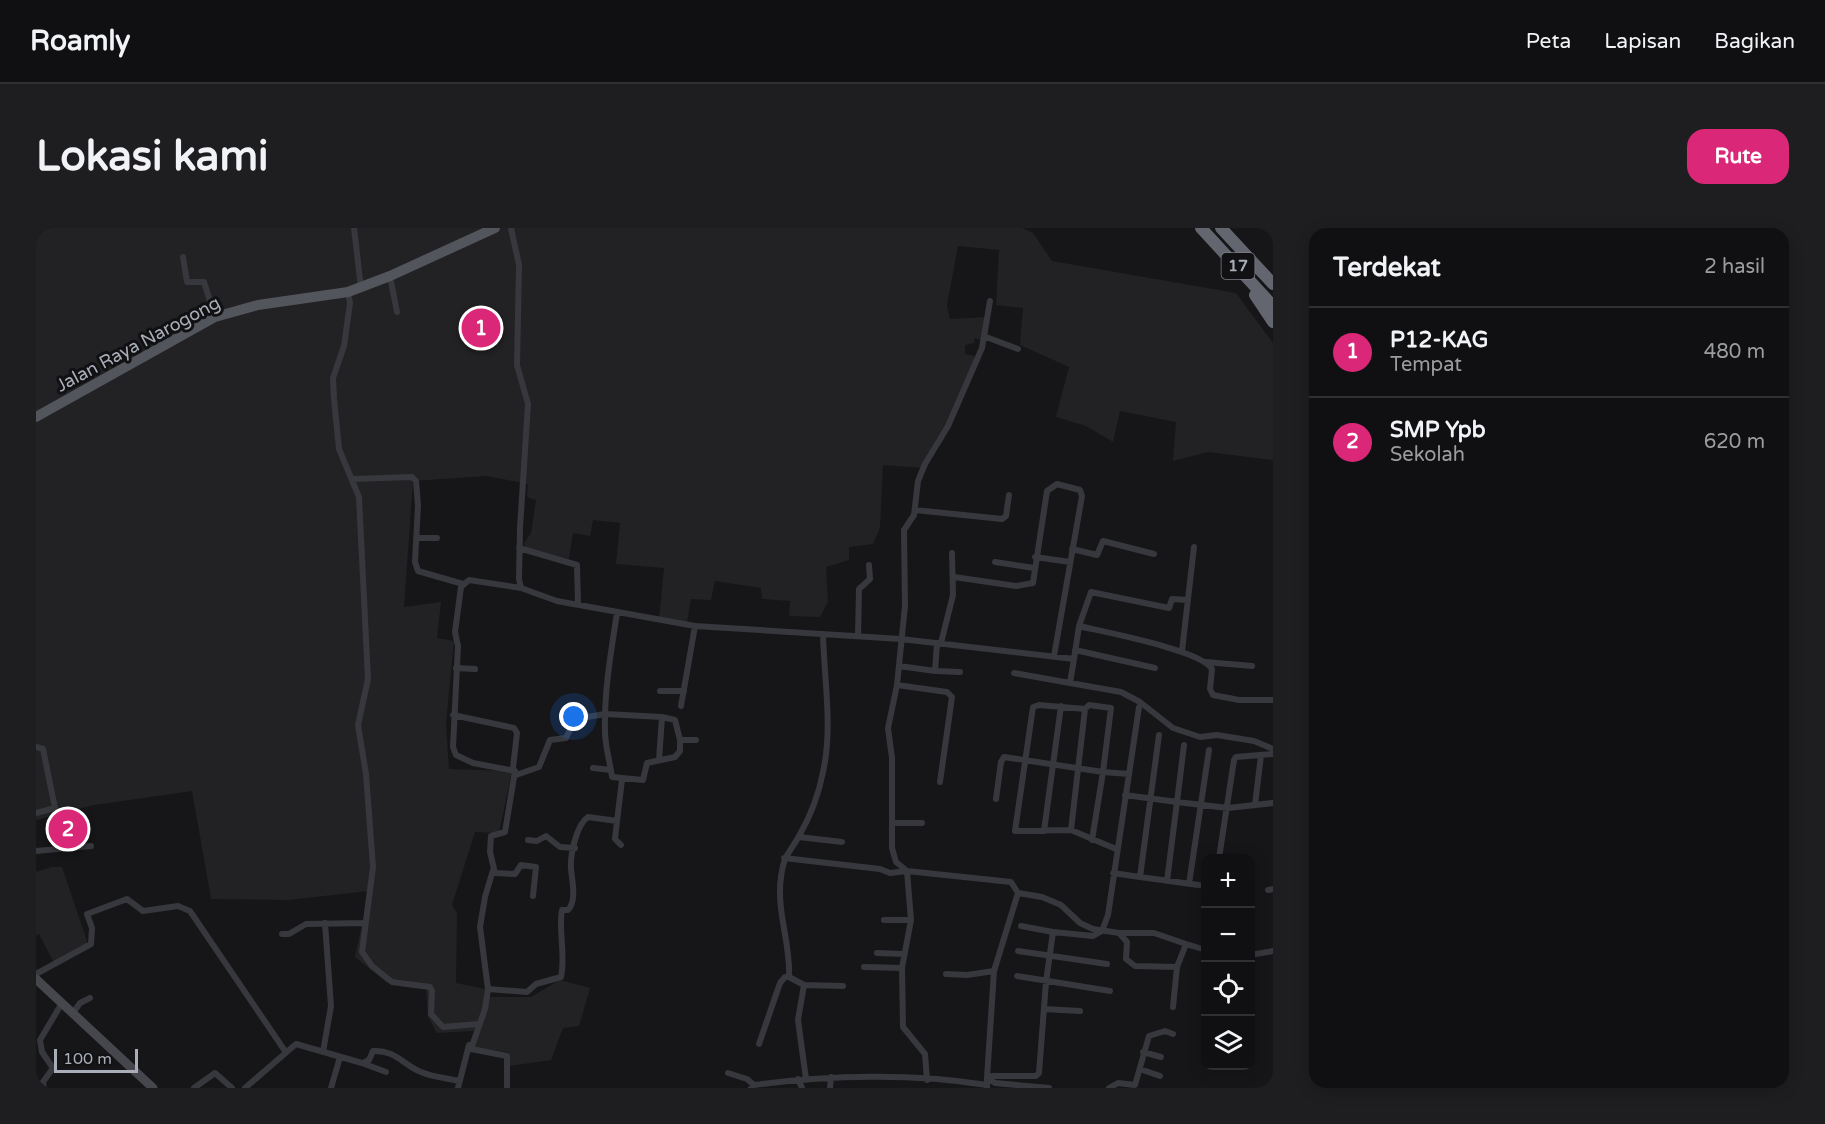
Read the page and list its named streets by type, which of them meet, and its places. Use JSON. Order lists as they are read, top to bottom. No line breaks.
{"streets":{"highway":["17"],"main road":["Jalan Raya Narogong"]},"scale_bar":"100 m","page":{"header":"Roamly","nav":["Peta","Lapisan","Bagikan"],"buttons":"Rute","title":"Lokasi kami","heading":["Terdekat","2 hasil"],"pins":["1","2"],"list":[{"mark":"1","name":"P12-KAG","note":"Tempat","value":"480 m"},{"mark":"2","name":"SMP Ypb","note":"Sekolah","value":"620 m"}],"map_buttons":["+","−"],"scale":"100 m"}}
